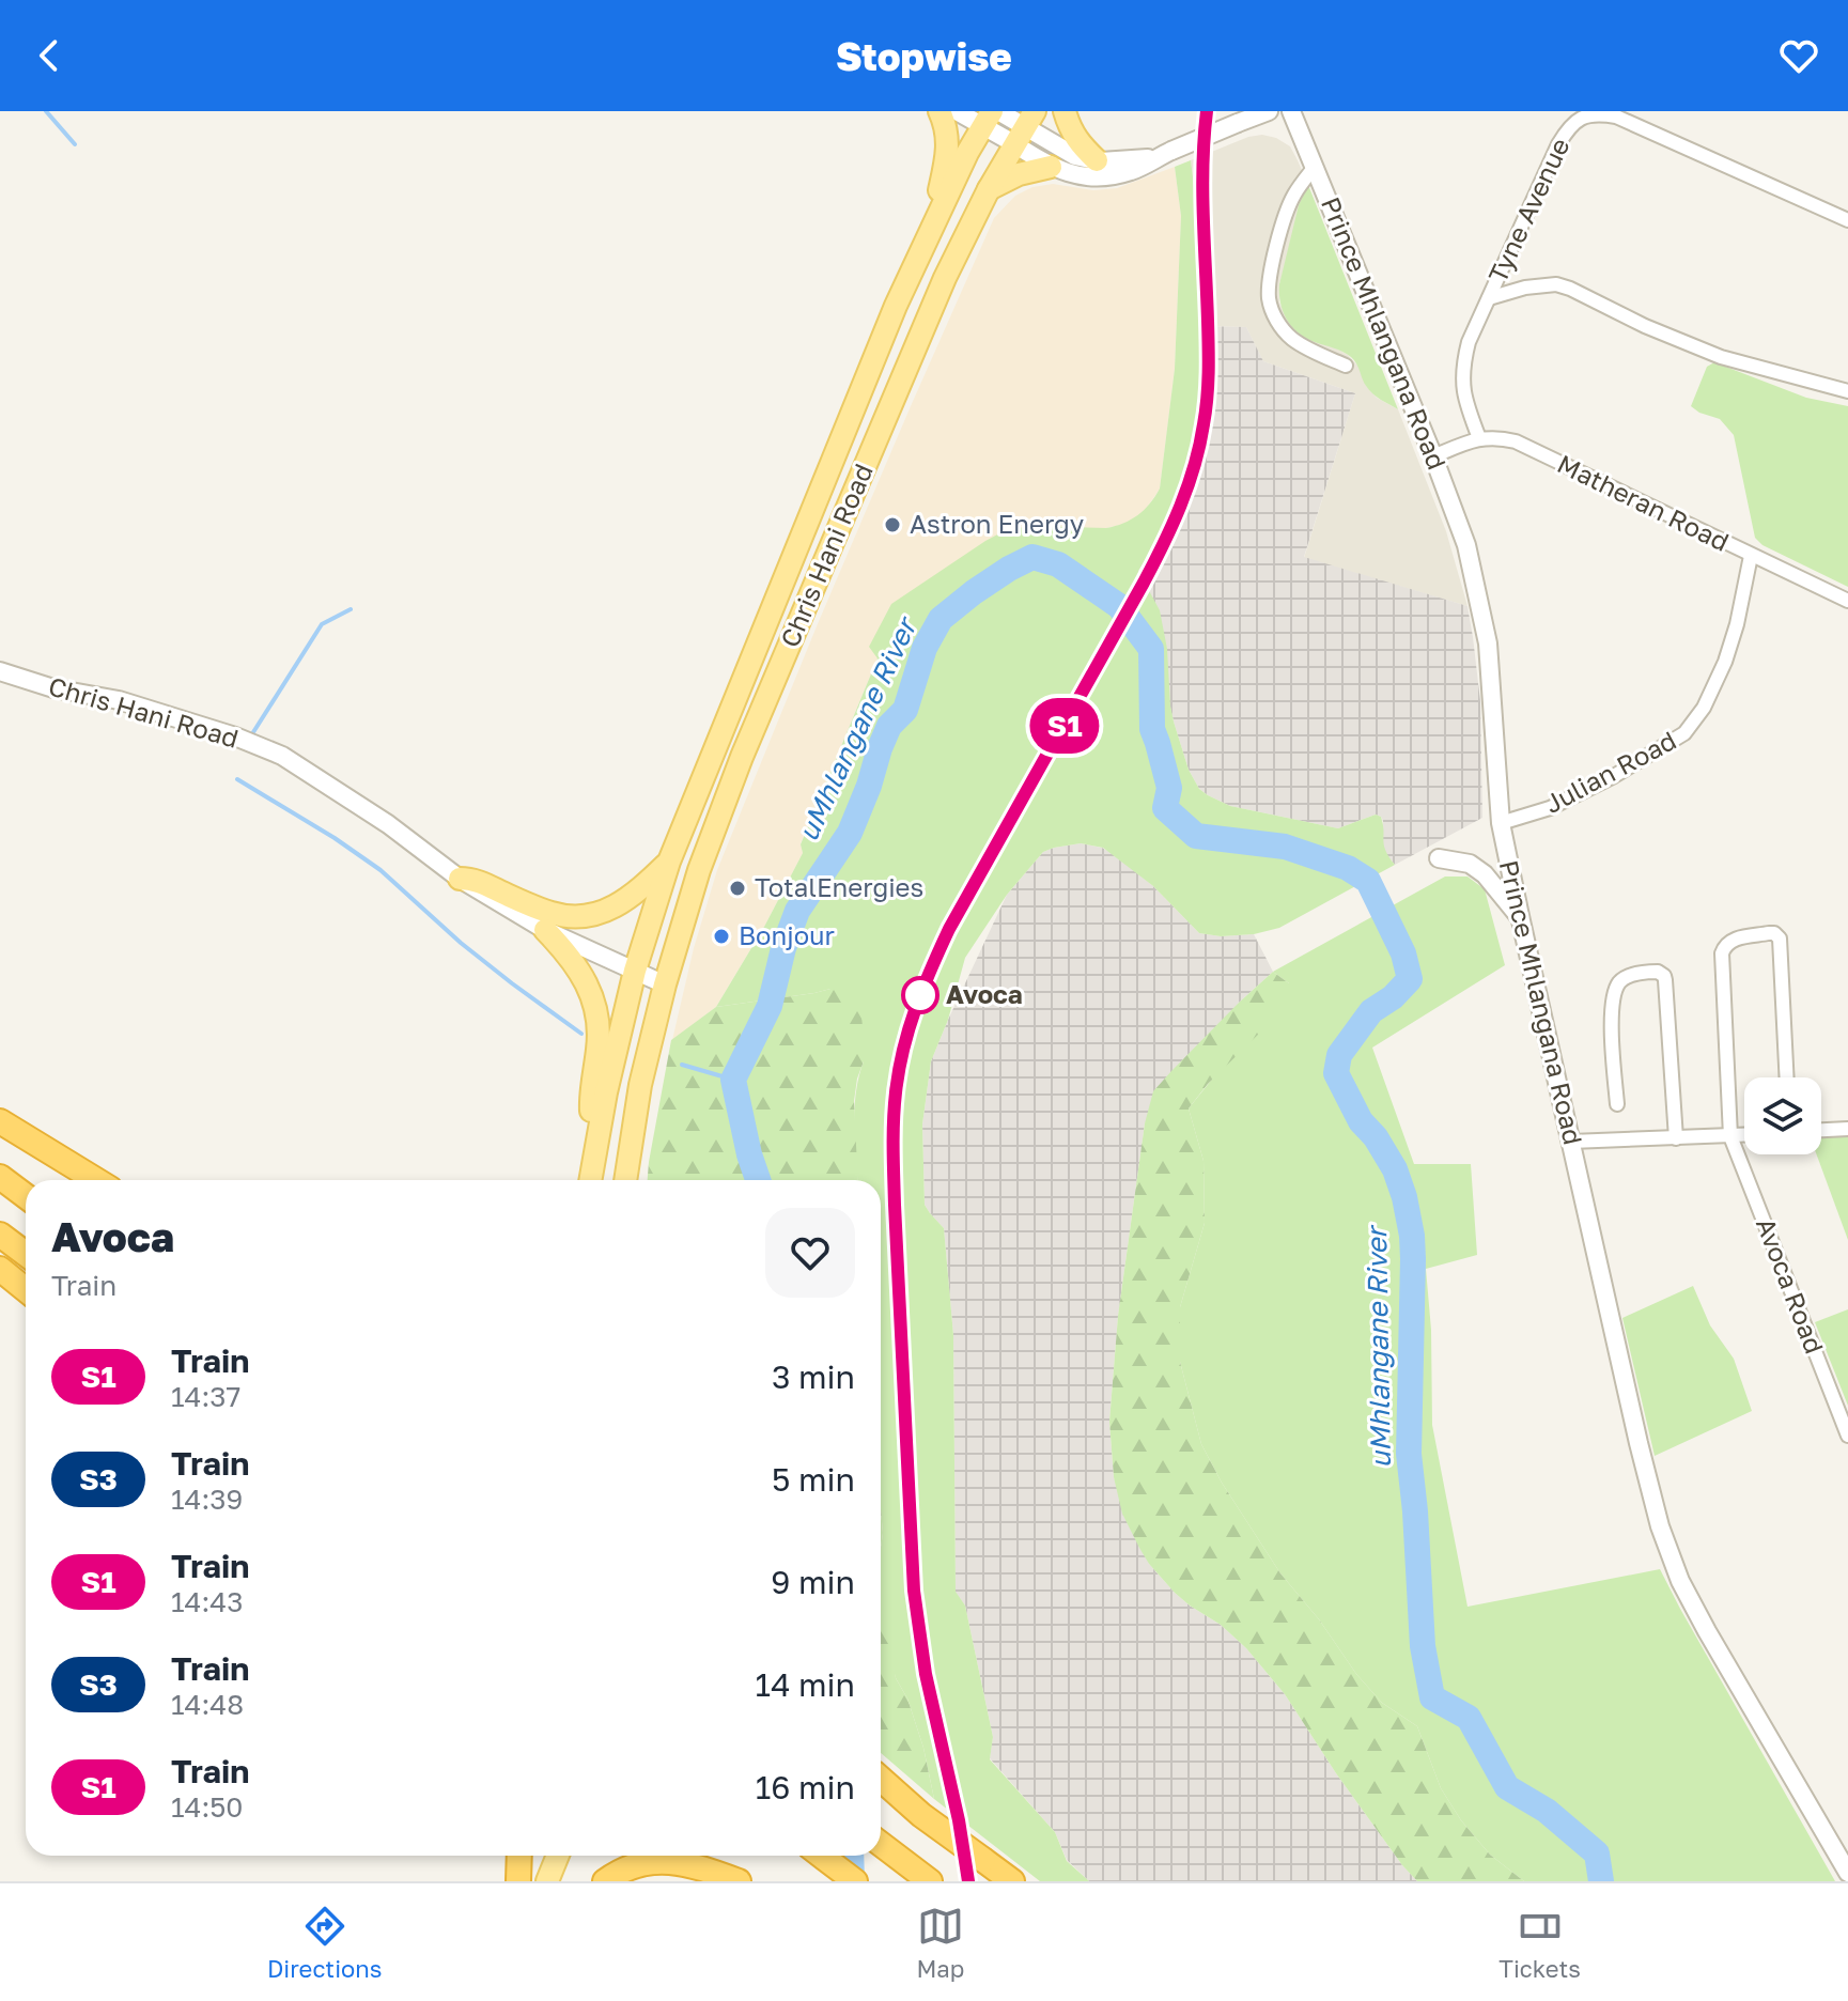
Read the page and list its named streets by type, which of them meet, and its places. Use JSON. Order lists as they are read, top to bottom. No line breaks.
{"streets":{"main road":["Chris Hani Road"],"street":["Tyne Avenue","Prince Mhlangana Road","Matheran Road","Julian Road","Avoca Road"]},"crossings":[["Tyne Avenue","Matheran Road"],["Prince Mhlangana Road","Matheran Road"],["Prince Mhlangana Road","Julian Road"],["Matheran Road","Julian Road"]],"water":["uMhlangane River"],"places":["Astron Energy","TotalEnergies","Bonjour","Avoca"],"page":{"header":"Stopwise","on_map":"S1","heading":["Avoca","Train"],"list":[{"mark":"S1","name":"Train","note":"14:37","value":"3 min"},{"mark":"S3","name":"Train","note":"14:39","value":"5 min"},{"mark":"S1","name":"Train","note":"14:43","value":"9 min"},{"mark":"S3","name":"Train","note":"14:48","value":"14 min"},{"mark":"S1","name":"Train","note":"14:50","value":"16 min"}],"tabs":["Directions","Map","Tickets"]}}
